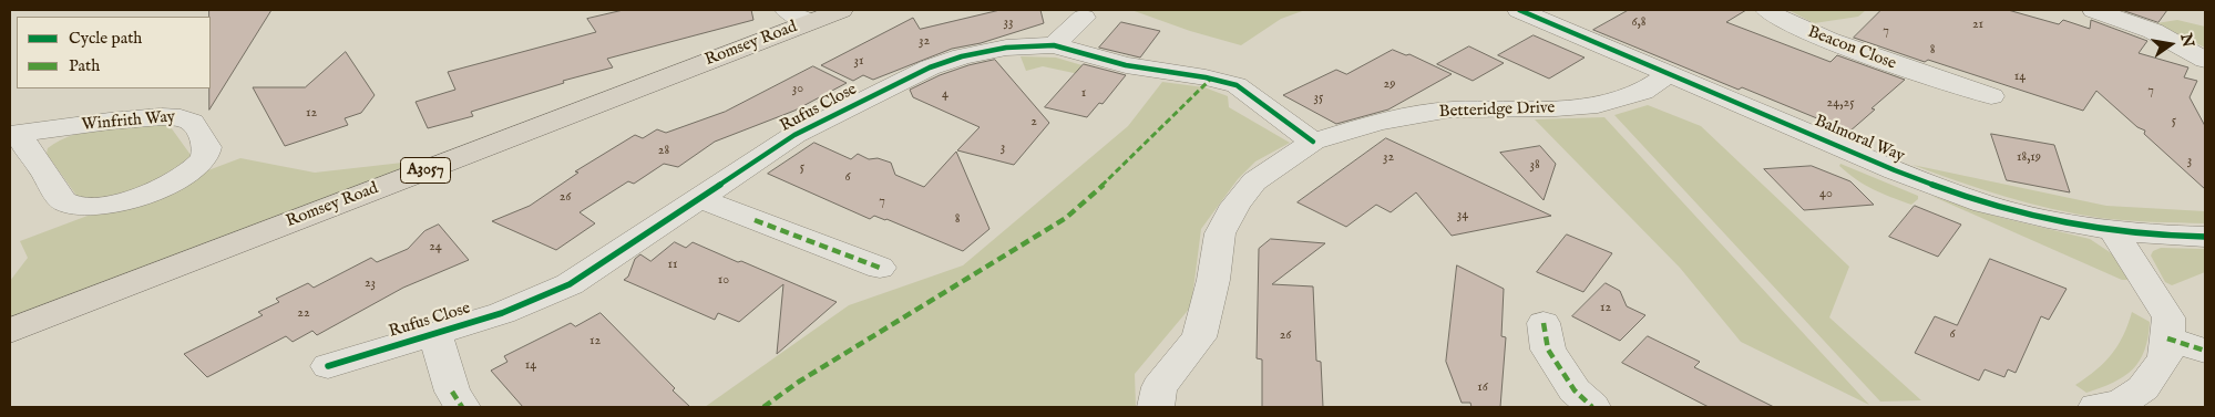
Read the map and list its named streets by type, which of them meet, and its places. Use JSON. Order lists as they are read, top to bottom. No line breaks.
{"streets":{"main road":["Romsey Road","A3057"],"street":["Beacon Close","Rufus Close","Betteridge Drive","Winfrith Way","Balmoral Way"]},"crossings":[["Rufus Close","Betteridge Drive"],["Betteridge Drive","Balmoral Way"]],"house_numbers":["33","6,8","21","7","32","8","31","14","29","30","7","1","4","35","24,25","12","5","2","3","28","32","18,19","3","38","5","6","40","26","7","34","8","24","11","10","23","12","22","6","26","12","14","16"],"legend":["Cycle path","Path"],"north":"right"}
